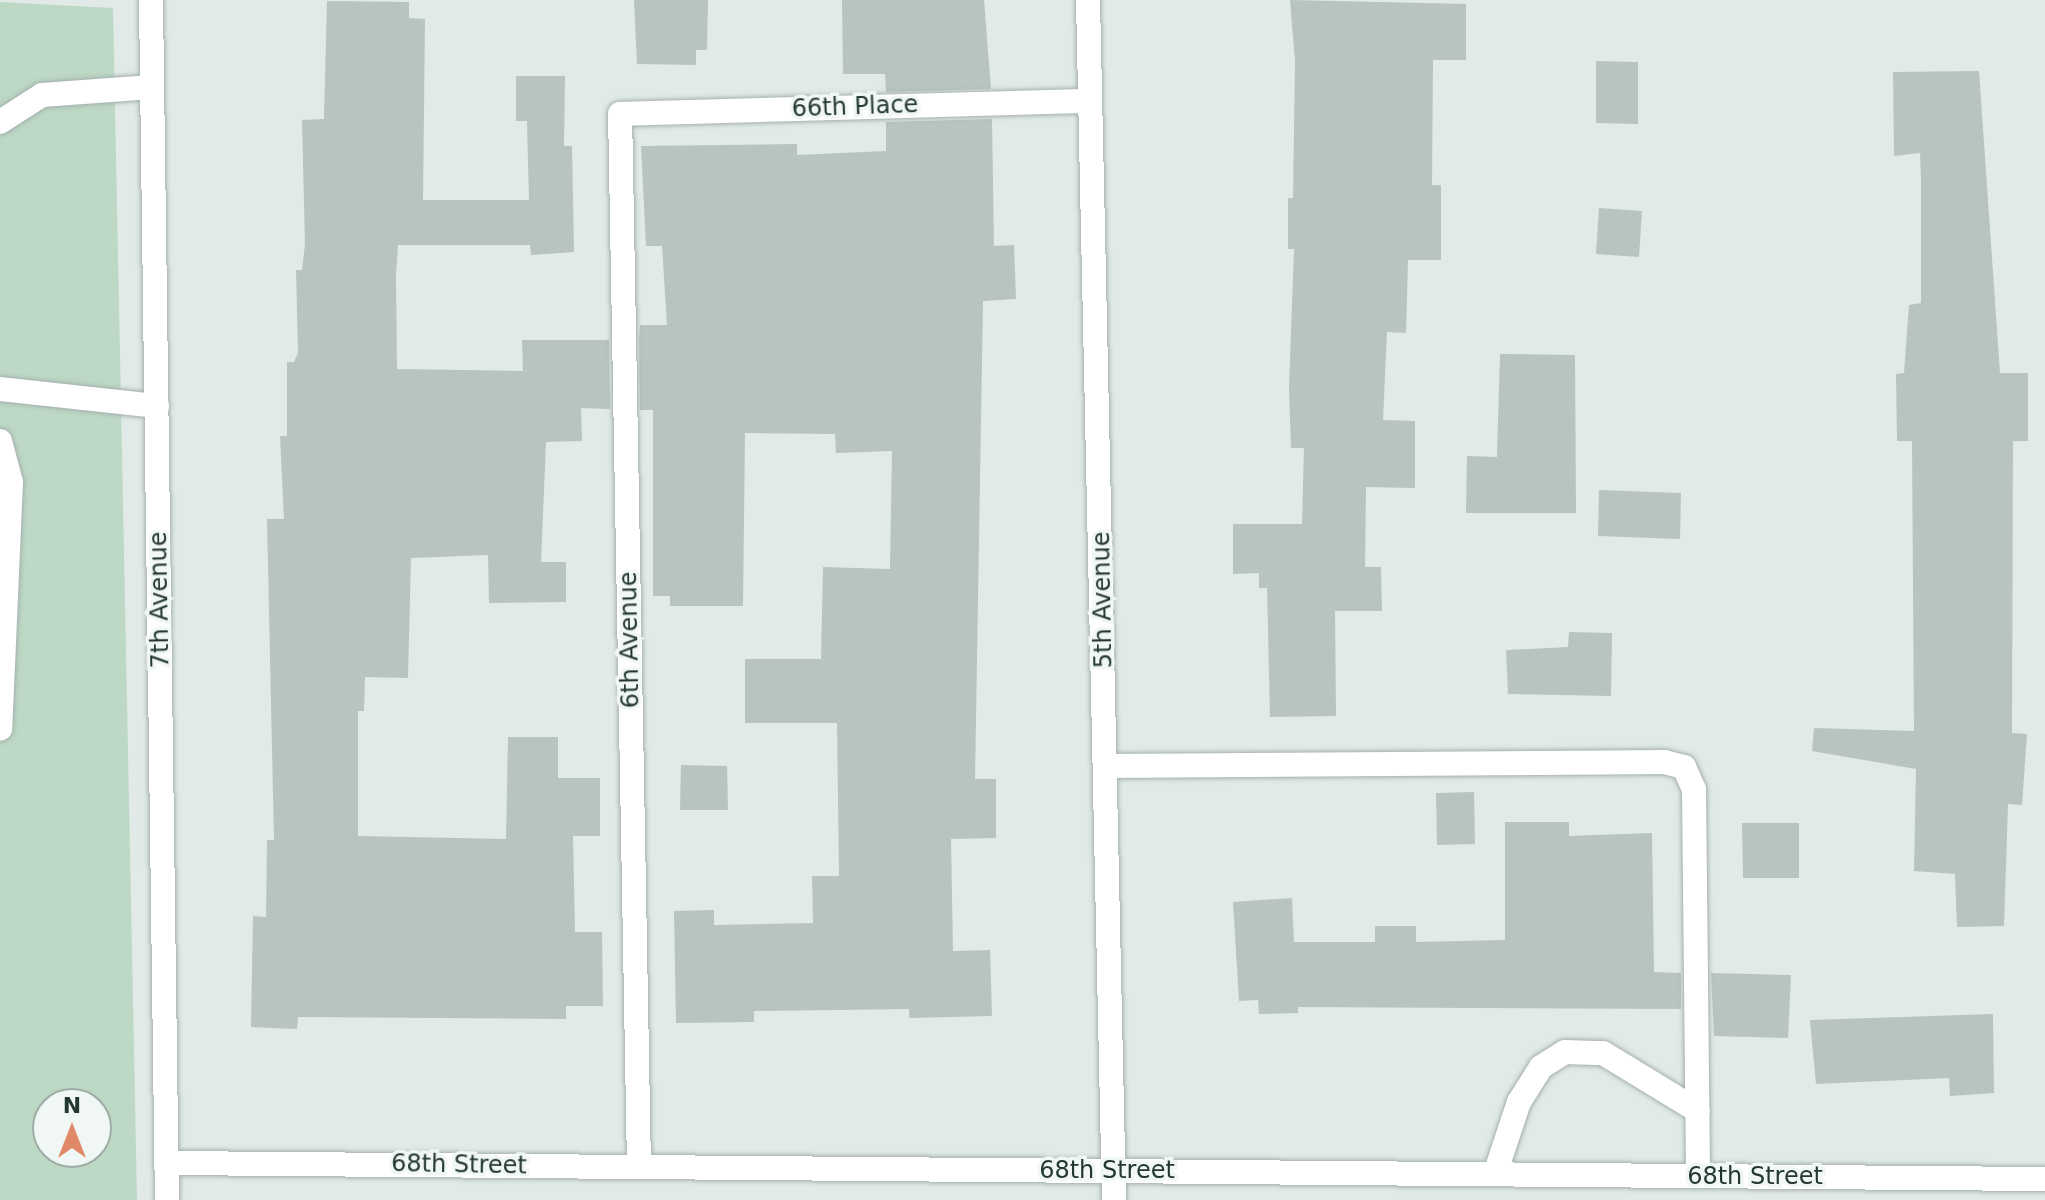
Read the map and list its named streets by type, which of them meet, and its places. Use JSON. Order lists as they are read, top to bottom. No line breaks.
{"streets":{"street":["66th Place","7th Avenue","5th Avenue","6th Avenue","68th Street"]},"crossings":[["66th Place","5th Avenue"],["66th Place","6th Avenue"],["7th Avenue","68th Street"],["5th Avenue","68th Street"],["6th Avenue","68th Street"]],"north":"top"}
